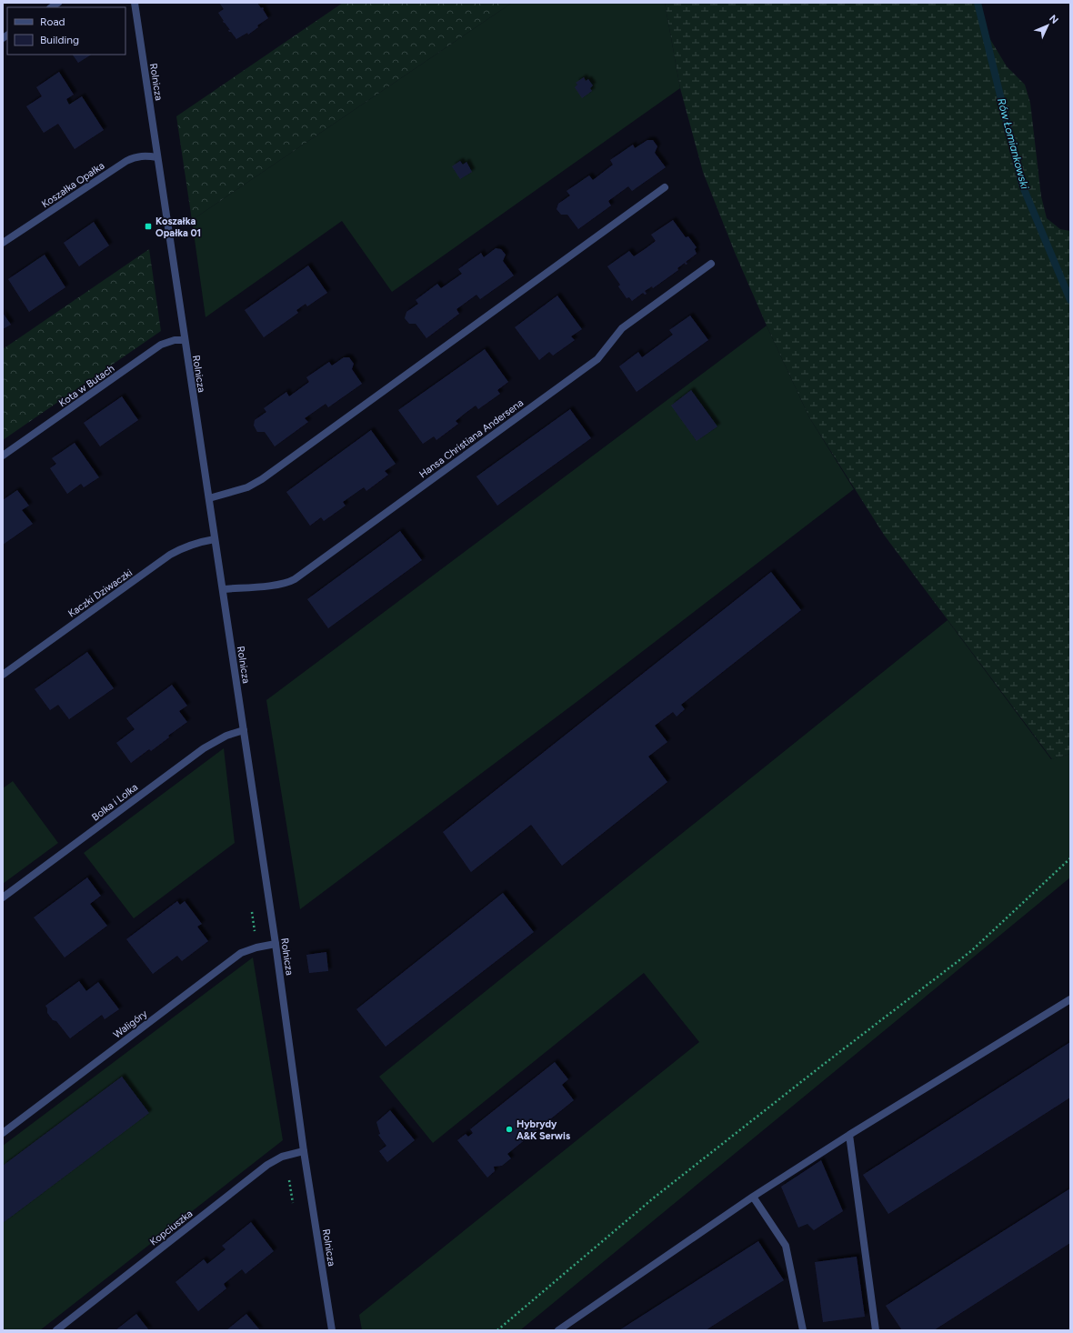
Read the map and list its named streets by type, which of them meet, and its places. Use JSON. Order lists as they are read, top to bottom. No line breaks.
{"streets":{"street":["Rolnicza","Koszałka Opałka","Kota w Butach","Hansa Christiana Andersena","Kaczki Dziwaczki","Bolka i Lolka","Waligóry","Kopciuszka"]},"crossings":[["Rolnicza","Koszałka Opałka"],["Rolnicza","Kota w Butach"],["Rolnicza","Hansa Christiana Andersena"],["Rolnicza","Kaczki Dziwaczki"],["Rolnicza","Bolka i Lolka"],["Rolnicza","Waligóry"],["Rolnicza","Kopciuszka"]],"water":["Rów Łomiankowski"],"places":{"transit":["Koszałka Opałka 01"],"other":["Hybrydy A&K Serwis"]},"legend":["Road","Building"],"north":"top right"}
